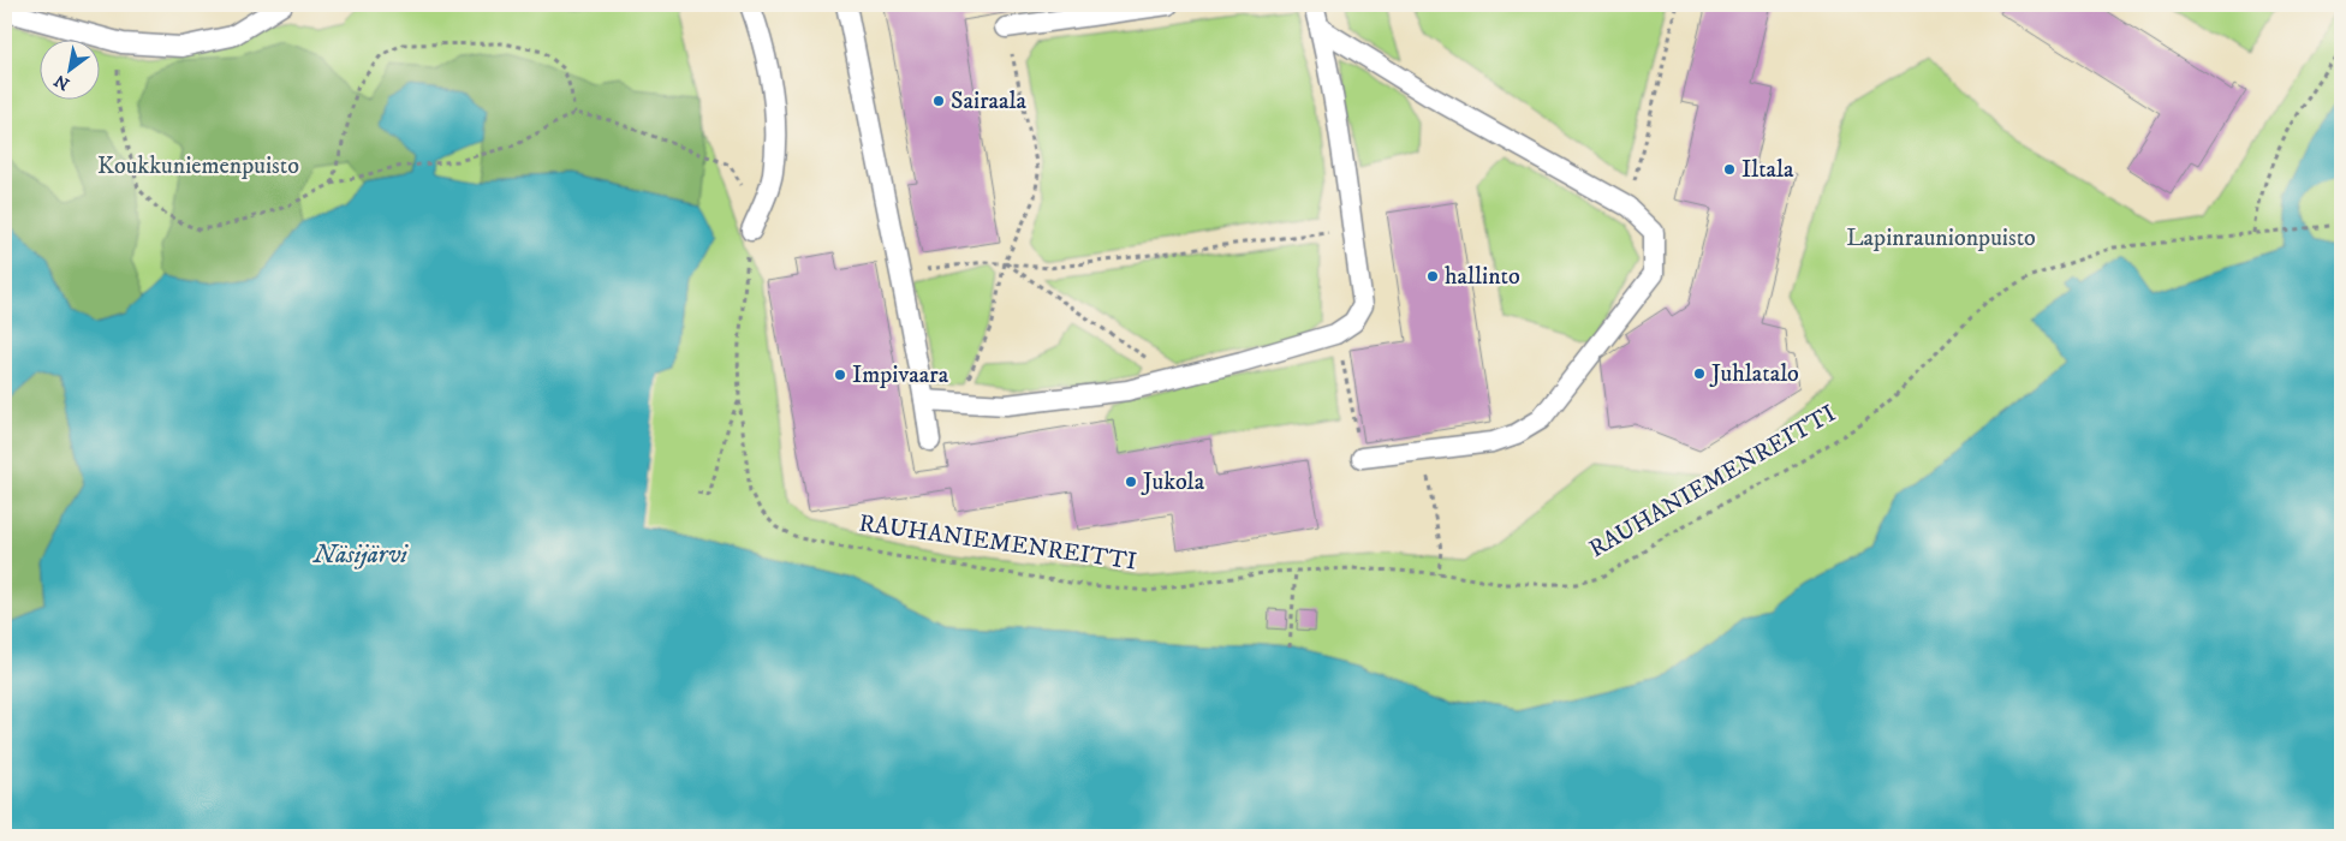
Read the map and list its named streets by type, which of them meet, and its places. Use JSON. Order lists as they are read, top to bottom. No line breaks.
{"streets":{"path":["RAUHANIEMENREITTI"]},"water":["Näsijärvi"],"parks":["Koukkuniemenpuisto","Lapinraunionpuisto"],"places":["Sairaala","Iltala","hallinto","Juhlatalo","Impivaara","Jukola"],"north":"bottom left"}
